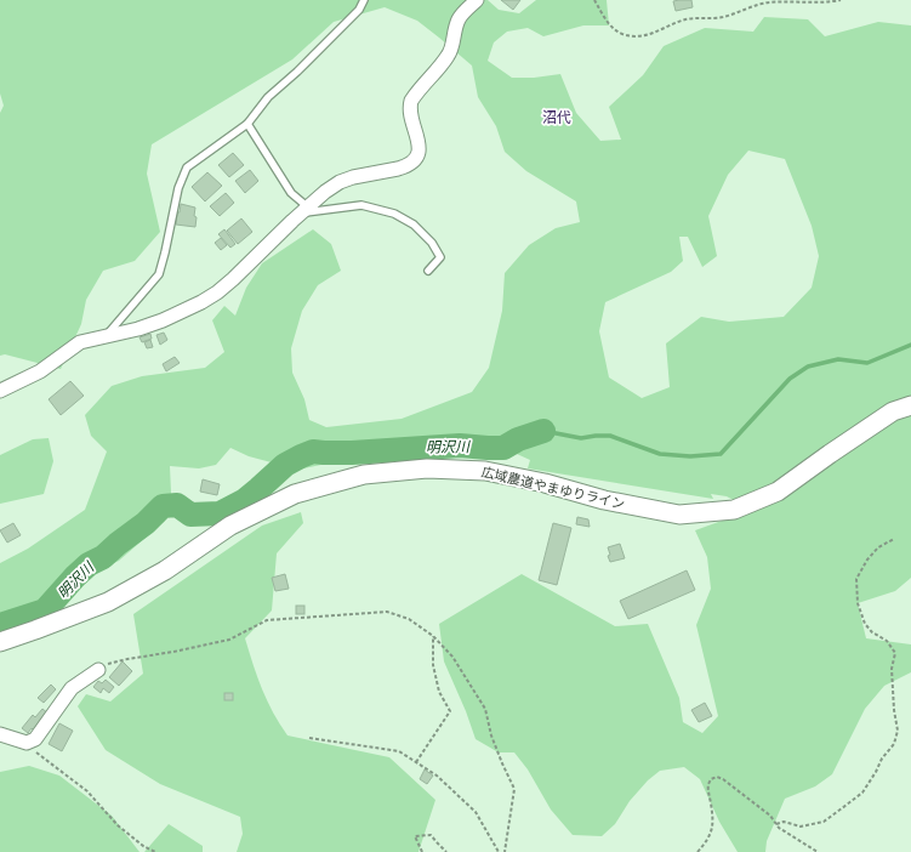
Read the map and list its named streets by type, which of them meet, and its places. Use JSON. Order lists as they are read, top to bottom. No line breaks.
{"streets":{"street":["広域農道やまゆりライン"]},"districts":["沼代"],"water":["明沢川"]}
